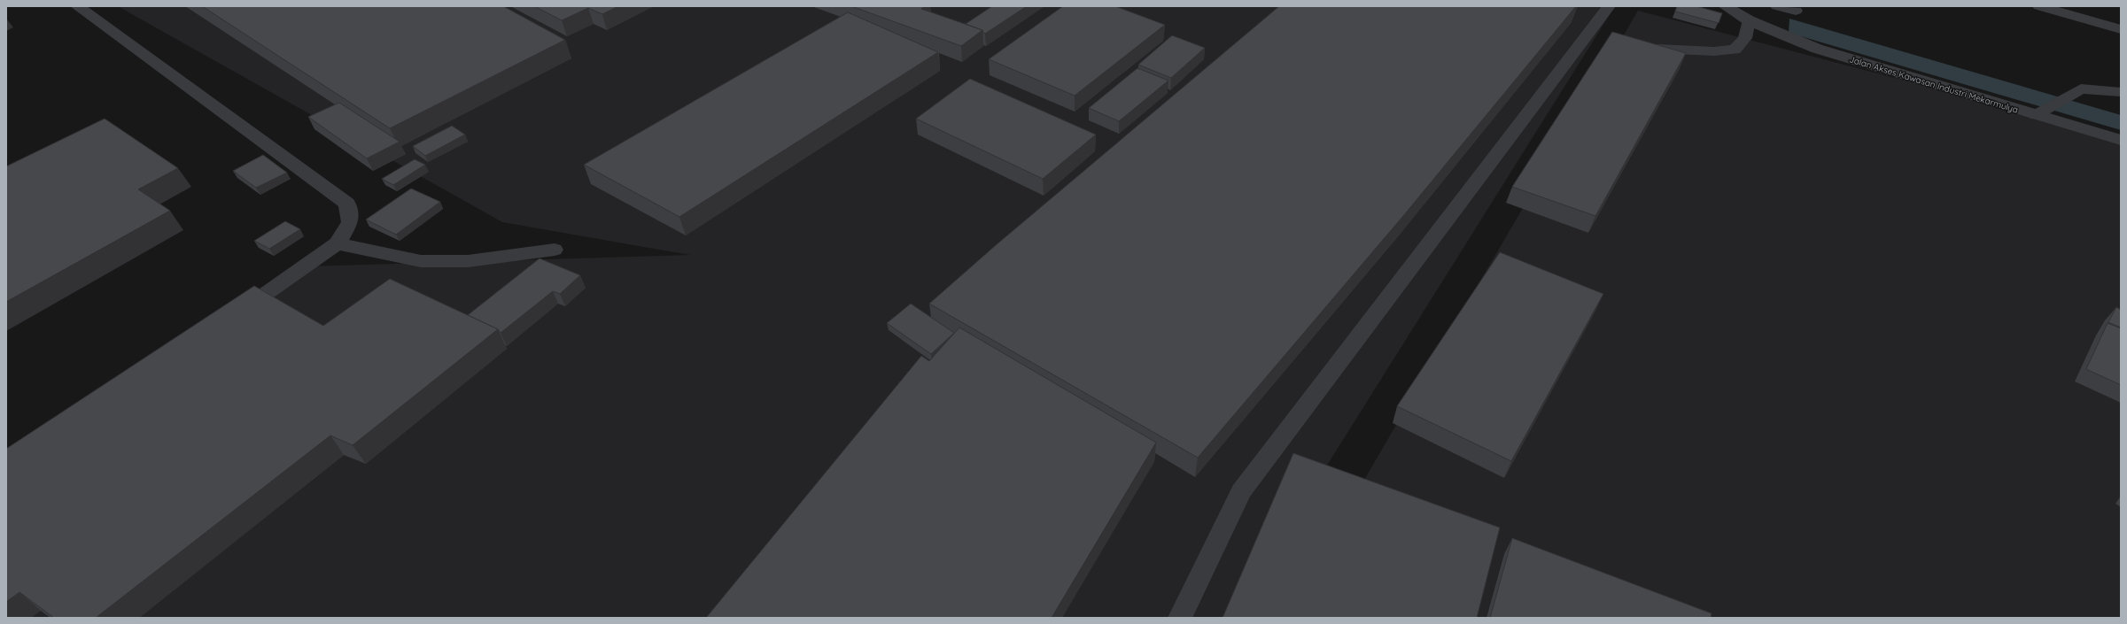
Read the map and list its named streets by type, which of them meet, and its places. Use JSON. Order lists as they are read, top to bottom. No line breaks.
{"streets":{"street":["Jalan Akses Kawasan Industri Mekarmulya"]}}
